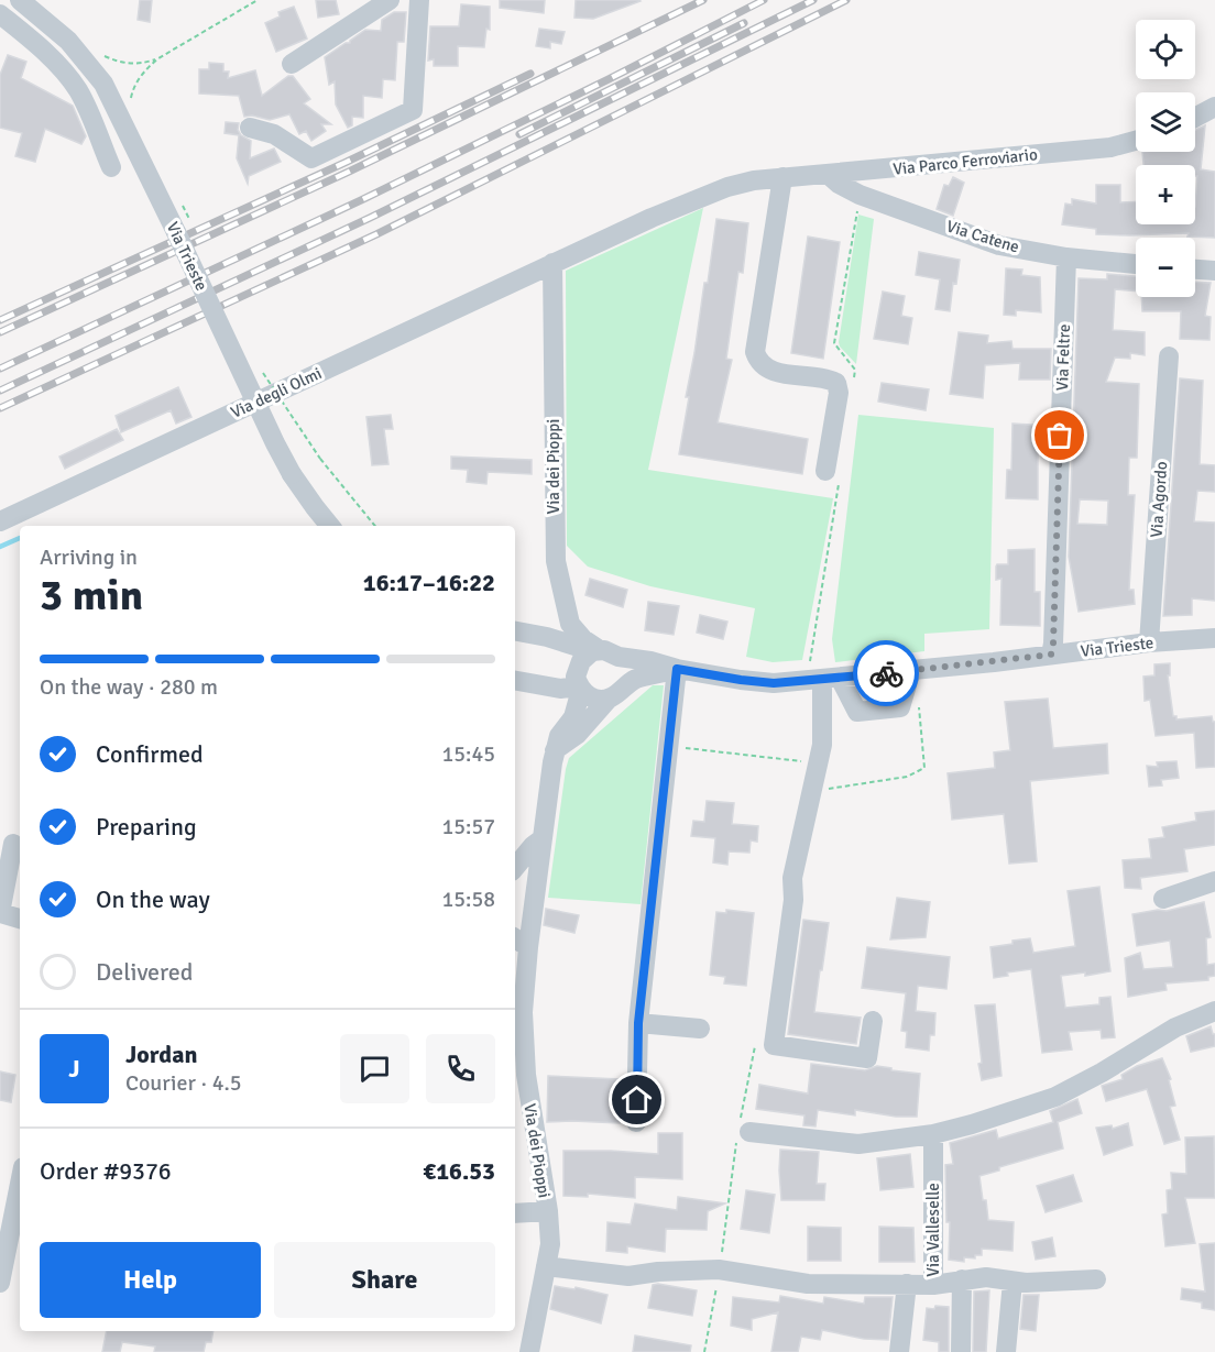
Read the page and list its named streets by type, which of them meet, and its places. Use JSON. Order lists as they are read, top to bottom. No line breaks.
{"streets":{"street":["Via Parco Ferroviario","Via Catene","Via Trieste","Via Feltre","Via degli Olmi","Via dei Pioppi","Via Agordo","Via Valleselle"]},"crossings":[["Via Parco Ferroviario","Via Catene"],["Via Parco Ferroviario","Via degli Olmi"],["Via Parco Ferroviario","Via dei Pioppi"],["Via Catene","Via Feltre"],["Via Trieste","Via Feltre"],["Via Trieste","Via dei Pioppi"],["Via Trieste","Via Agordo"],["Via degli Olmi","Via dei Pioppi"],["Via dei Pioppi","Via Valleselle"]],"page":{"map_buttons":["+","−"],"heading":["3 min","Arriving in","16:17–16:22"],"panel":["Jordan","Courier · 4.5","Order #9376","€16.53"],"bar":"On the way · 280 m","list":[["Confirmed","15:45"],["Preparing","15:57"],["On the way","15:58"],"Delivered"],"round":"J","buttons":["Help","Share"]}}
